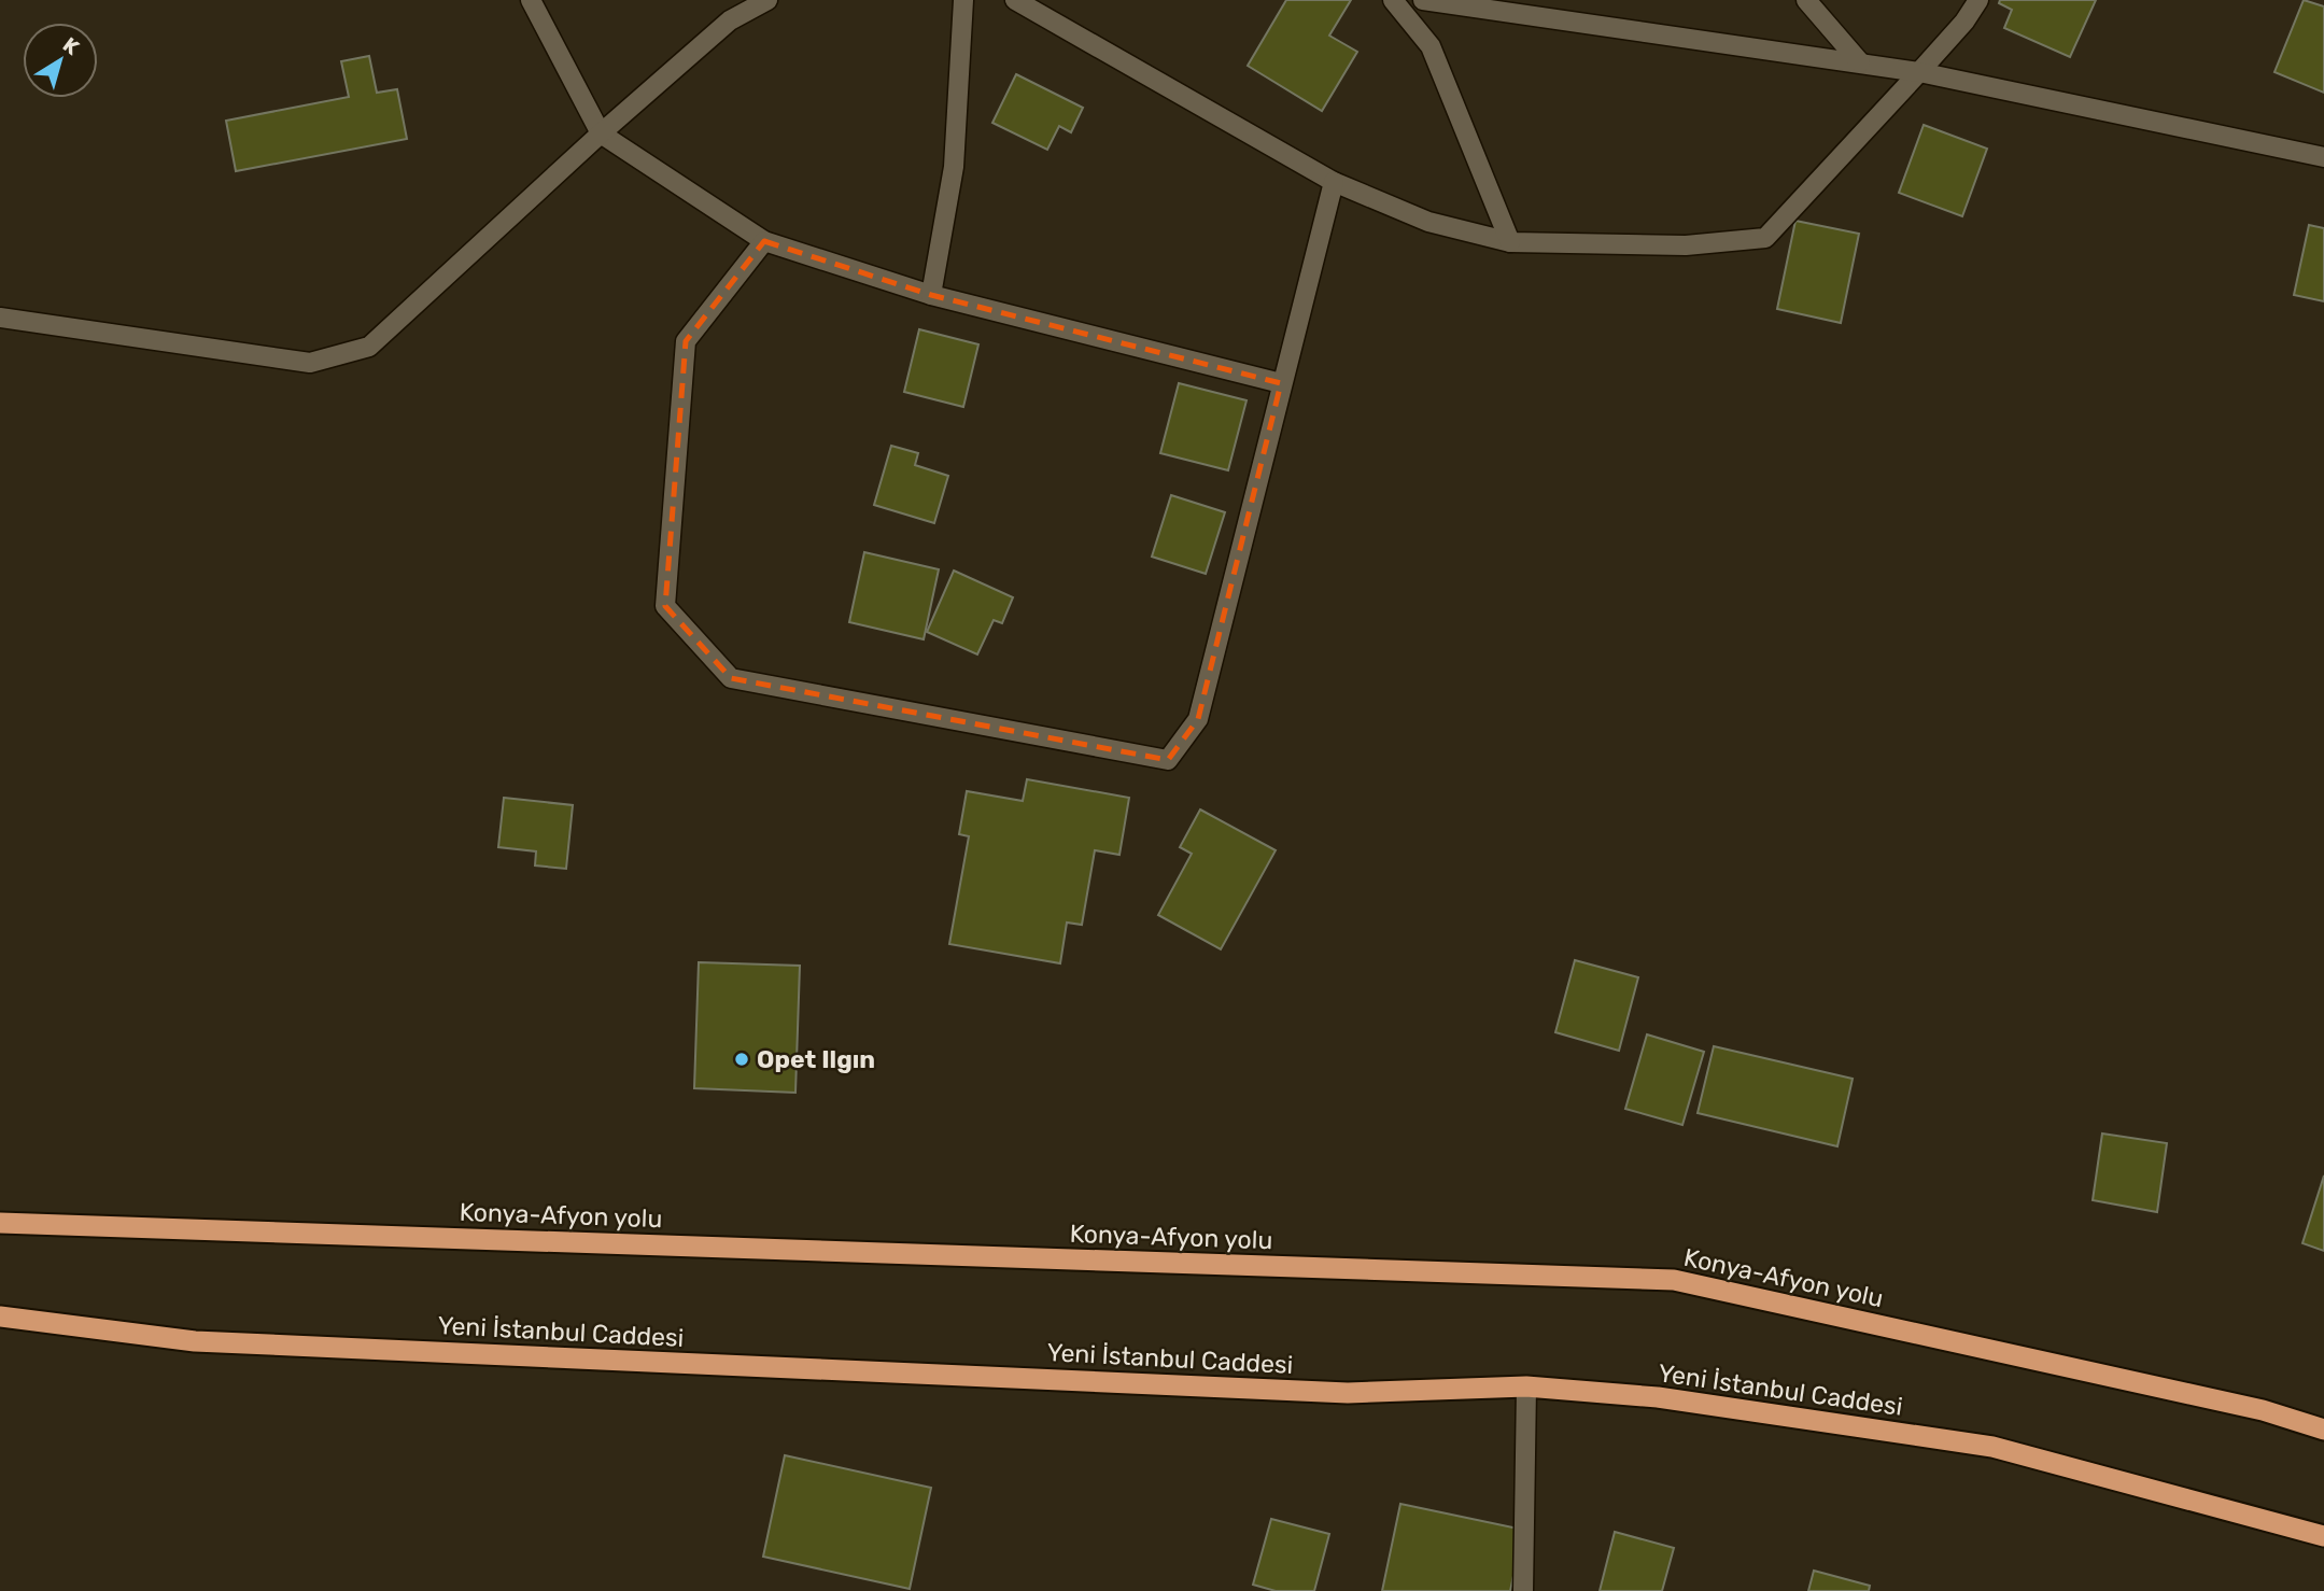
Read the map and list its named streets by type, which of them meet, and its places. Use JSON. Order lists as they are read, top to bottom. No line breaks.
{"streets":{"highway":["Konya-Afyon yolu","Yeni İstanbul Caddesi"]},"places":["Opet Ilgın"],"north":"top right"}
